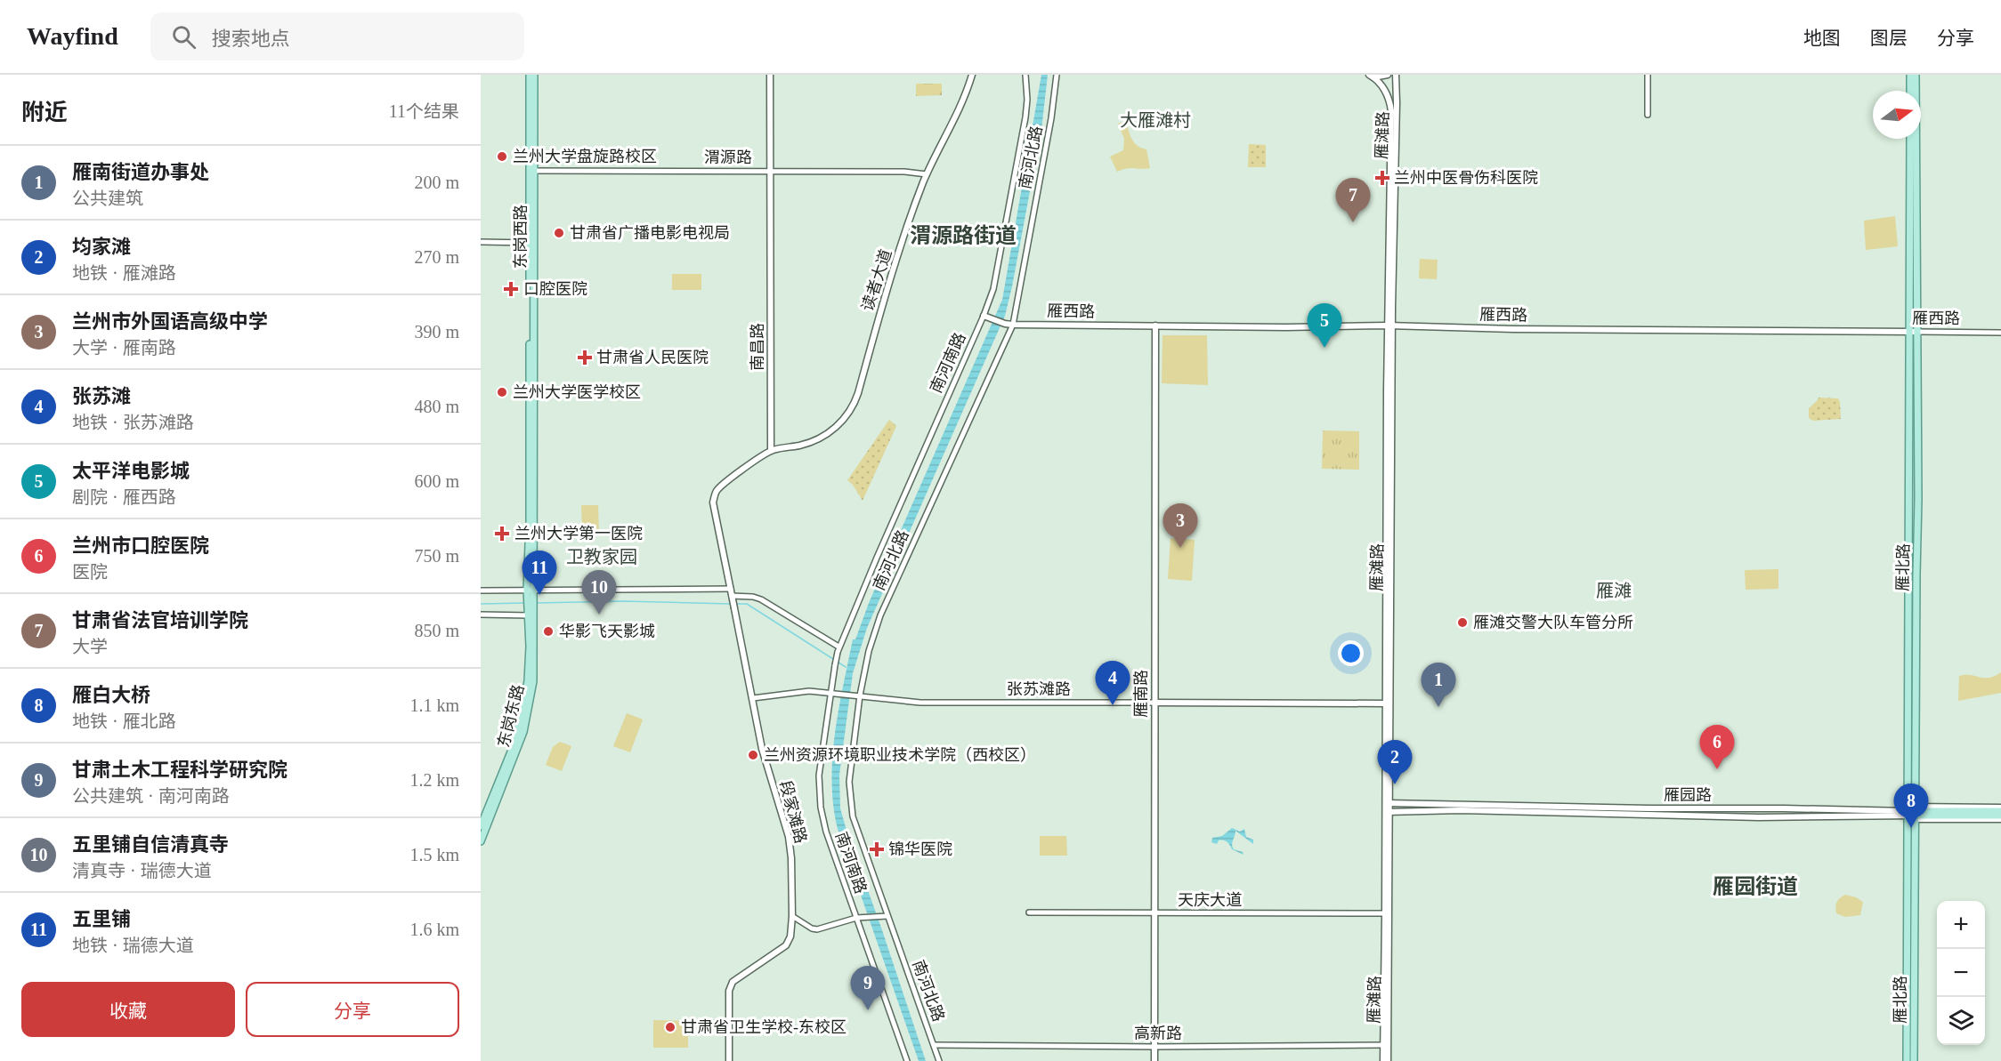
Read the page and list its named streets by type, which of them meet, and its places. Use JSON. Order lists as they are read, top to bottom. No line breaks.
{"streets":{"main road":["雁滩路","东岗西路","读者大道","雁西路","南昌路","雁北路","张苏滩路","雁南路","东岗东路","雁园路","段家滩路"],"street":["渭源路","南河北路","南河南路","天庆大道","高新路"]},"crossings":[["雁滩路","雁西路"],["雁滩路","张苏滩路"],["雁滩路","雁园路"],["雁滩路","天庆大道"],["雁滩路","高新路"],["渭源路","东岗西路"],["渭源路","读者大道"],["渭源路","南昌路"],["南河北路","雁西路"],["南河北路","张苏滩路"],["南河北路","高新路"],["东岗西路","东岗东路"],["读者大道","南昌路"],["雁西路","南河南路"],["雁西路","雁北路"],["雁西路","雁南路"],["南河南路","张苏滩路"],["雁北路","雁园路"],["张苏滩路","雁南路"],["雁南路","天庆大道"],["雁南路","高新路"]],"districts":["大雁滩村","渭源路街道","卫教家园","雁滩","雁园街道"],"places":{"other":["兰州大学盘旋路校区","甘肃省广播电影电视局","兰州大学医学校区","雁滩交警大队车管分所","华影飞天影城","兰州资源环境职业技术学院（西校区）","甘肃省卫生学校-东校区"],"health":["兰州中医骨伤科医院","口腔医院","甘肃省人民医院","兰州大学第一医院","锦华医院"]},"north":"right","page":{"header":"Wayfind","search":"搜索地点","nav":["地图","图层","分享"],"heading":["附近","11个结果"],"list":[{"mark":"1","name":"雁南街道办事处","note":"公共建筑","value":"200 m"},{"mark":"2","name":"均家滩","note":"地铁 · 雁滩路","value":"270 m"},{"mark":"3","name":"兰州市外国语高级中学","note":"大学 · 雁南路","value":"390 m"},{"mark":"4","name":"张苏滩","note":"地铁 · 张苏滩路","value":"480 m"},{"mark":"5","name":"太平洋电影城","note":"剧院 · 雁西路","value":"600 m"},{"mark":"6","name":"兰州市口腔医院","note":"医院","value":"750 m"},{"mark":"7","name":"甘肃省法官培训学院","note":"大学","value":"850 m"},{"mark":"8","name":"雁白大桥","note":"地铁 · 雁北路","value":"1.1 km"},{"mark":"9","name":"甘肃土木工程科学研究院","note":"公共建筑 · 南河南路","value":"1.2 km"},{"mark":"10","name":"五里铺自信清真寺","note":"清真寺 · 瑞德大道","value":"1.5 km"},{"mark":"11","name":"五里铺","note":"地铁 · 瑞德大道","value":"1.6 km"}],"pins":["7","5","3","11","10","4","1","6","2","8","9"],"map_buttons":["+","−"],"buttons":["收藏","分享"]}}
